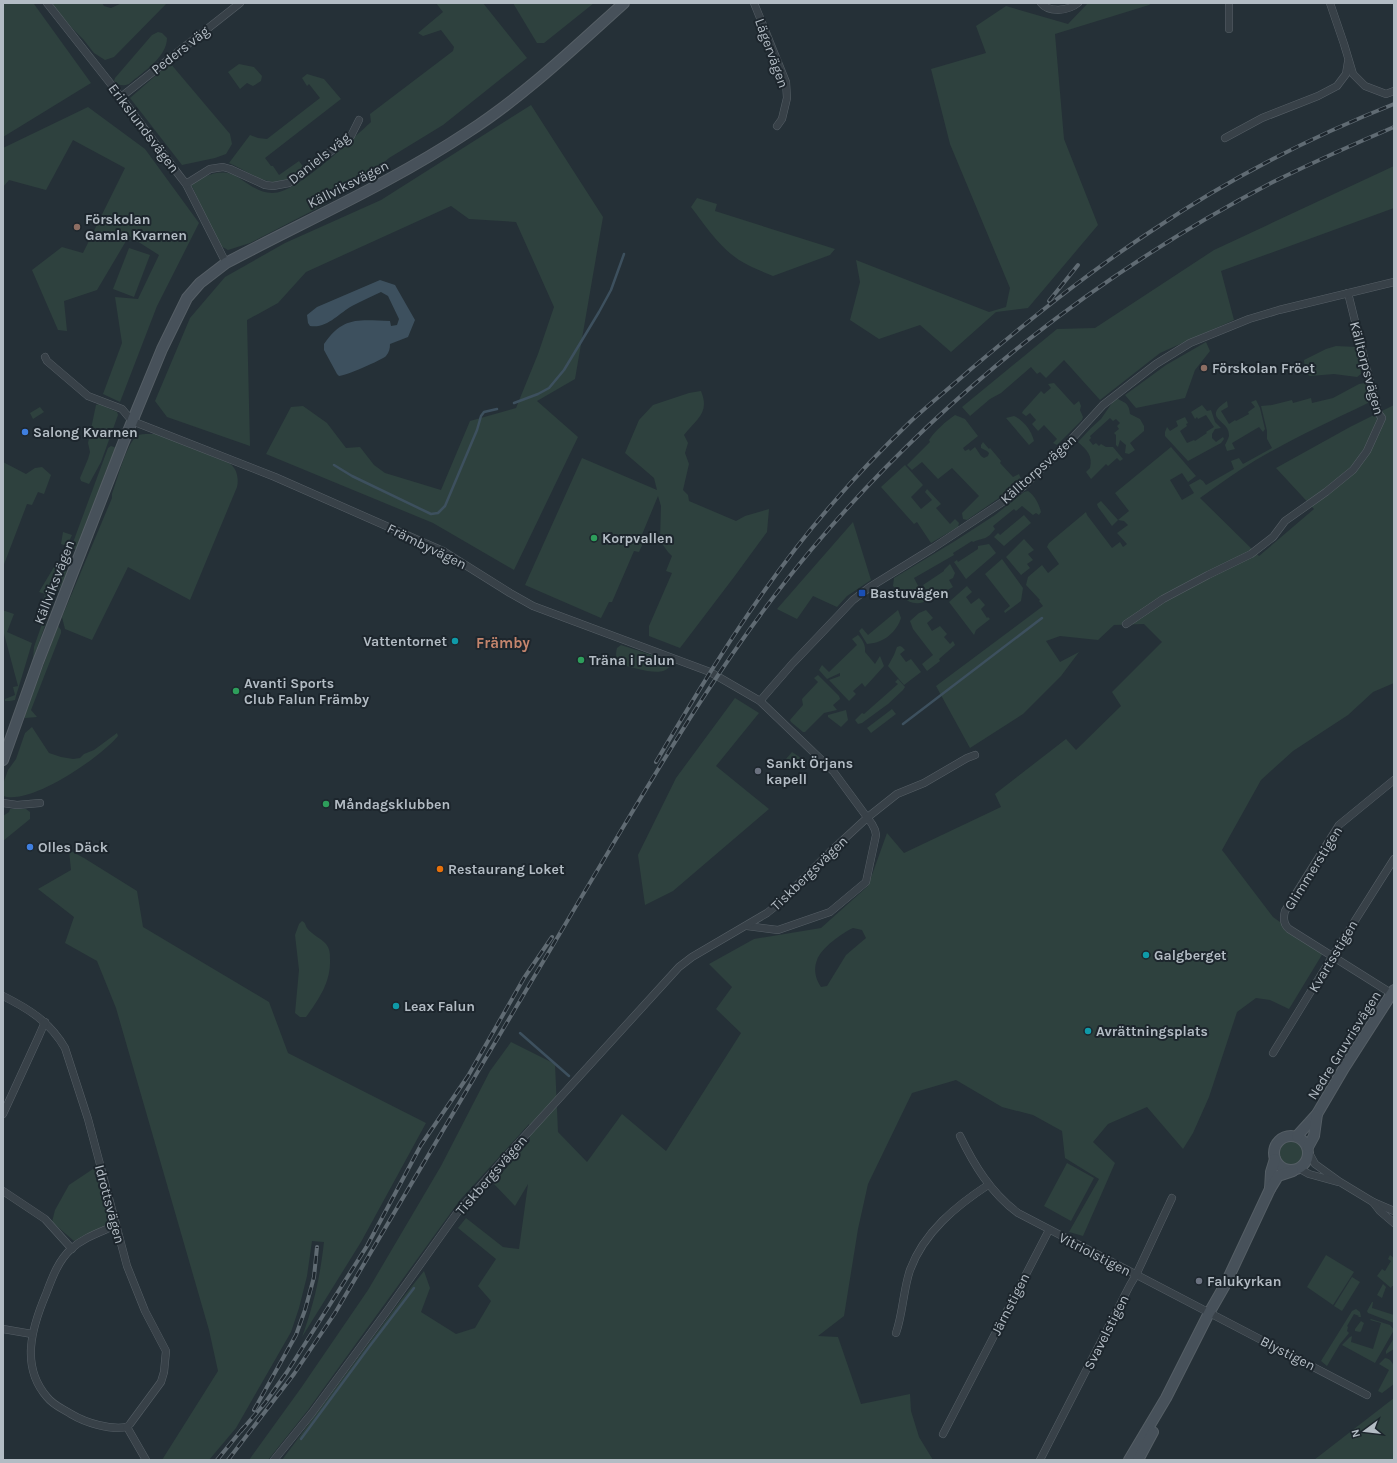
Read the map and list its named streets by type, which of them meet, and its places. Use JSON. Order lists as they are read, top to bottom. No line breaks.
{"streets":{"street":["Peders väg","Lägervägen","Erikslundsvägen","Daniels väg","Källviksvägen","Källtorpsvägen","Främbyvägen","Glimmerstigen","Tiskbergsvägen","Kvartsstigen","Nedre Gruvrisvägen","Idrottsvägen","Vitriolstigen","Järnstigen","Svavelstigen","Blystigen"]},"crossings":[["Peders väg","Erikslundsvägen"],["Erikslundsvägen","Daniels väg"],["Erikslundsvägen","Källviksvägen"],["Källviksvägen","Främbyvägen"],["Källtorpsvägen","Främbyvägen"],["Glimmerstigen","Kvartsstigen"],["Glimmerstigen","Nedre Gruvrisvägen"],["Vitriolstigen","Järnstigen"],["Vitriolstigen","Svavelstigen"],["Vitriolstigen","Blystigen"]],"districts":["Främby"],"places":{"other":["Förskolan Gamla Kvarnen","Förskolan Fröet","Salong Kvarnen","Korpvallen","Vattentornet","Träna i Falun","Avanti Sports Club Falun Främby","Sankt Örjans kapell","Måndagsklubben","Olles Däck","Restaurang Loket","Galgberget","Leax Falun","Avrättningsplats","Falukyrkan"],"transit":["Bastuvägen"]},"north":"left"}
